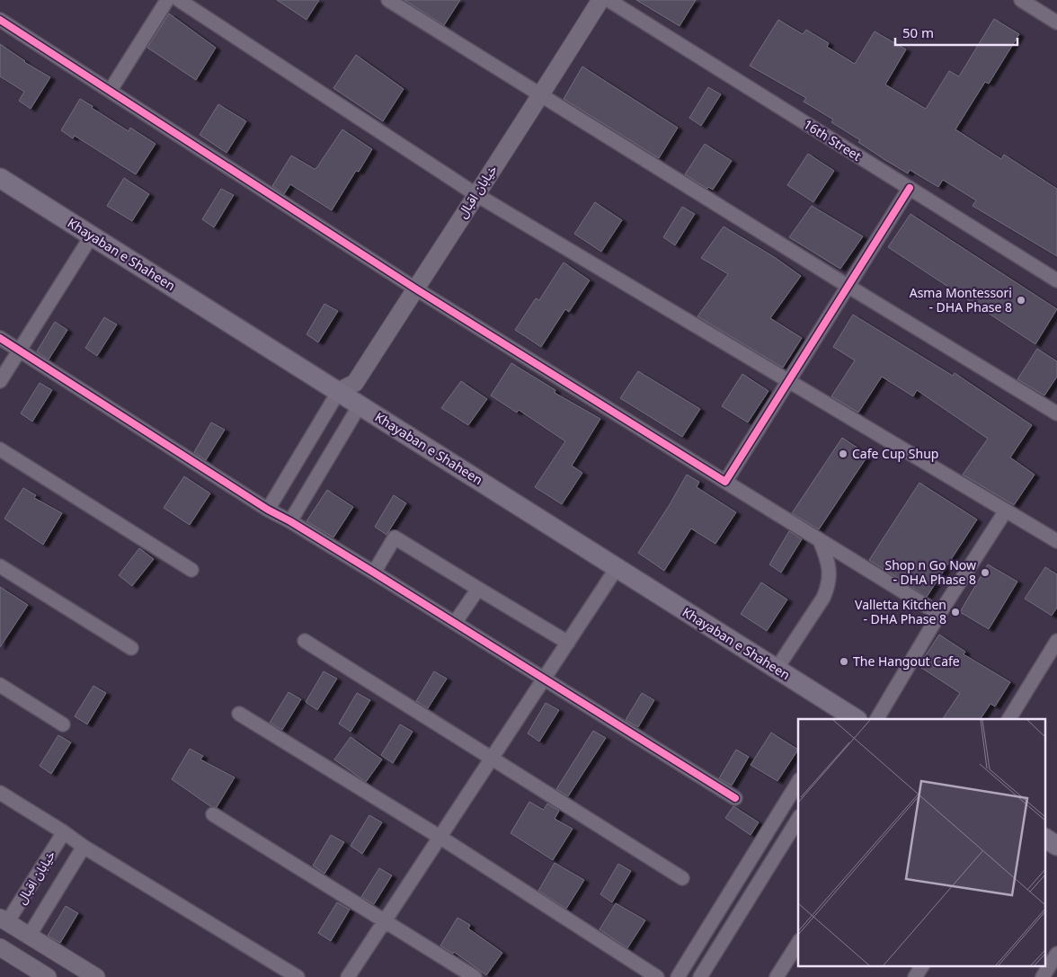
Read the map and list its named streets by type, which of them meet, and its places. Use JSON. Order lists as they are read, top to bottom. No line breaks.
{"streets":{"main road":["Khayaban e Shaheen"],"street":["16th Street","خیابان اقبال"]},"crossings":[["خیابان اقبال","Khayaban e Shaheen"]],"places":["Asma Montessori - DHA Phase 8","Cafe Cup Shup","Shop n Go Now - DHA Phase 8","Valletta Kitchen - DHA Phase 8","The Hangout Cafe"],"scale_bar":"50 m"}
